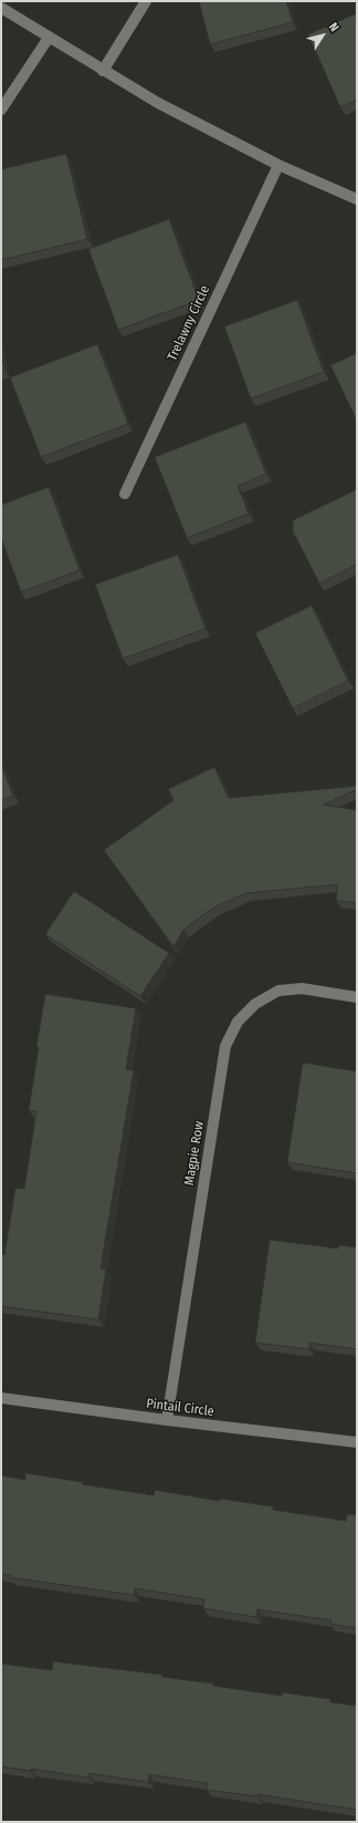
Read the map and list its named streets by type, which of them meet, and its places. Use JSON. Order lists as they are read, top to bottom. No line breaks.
{"streets":{"street":["Trelawny Circle","Magpie Row","Pintail Circle"]},"crossings":[["Magpie Row","Pintail Circle"]],"north":"top right"}
